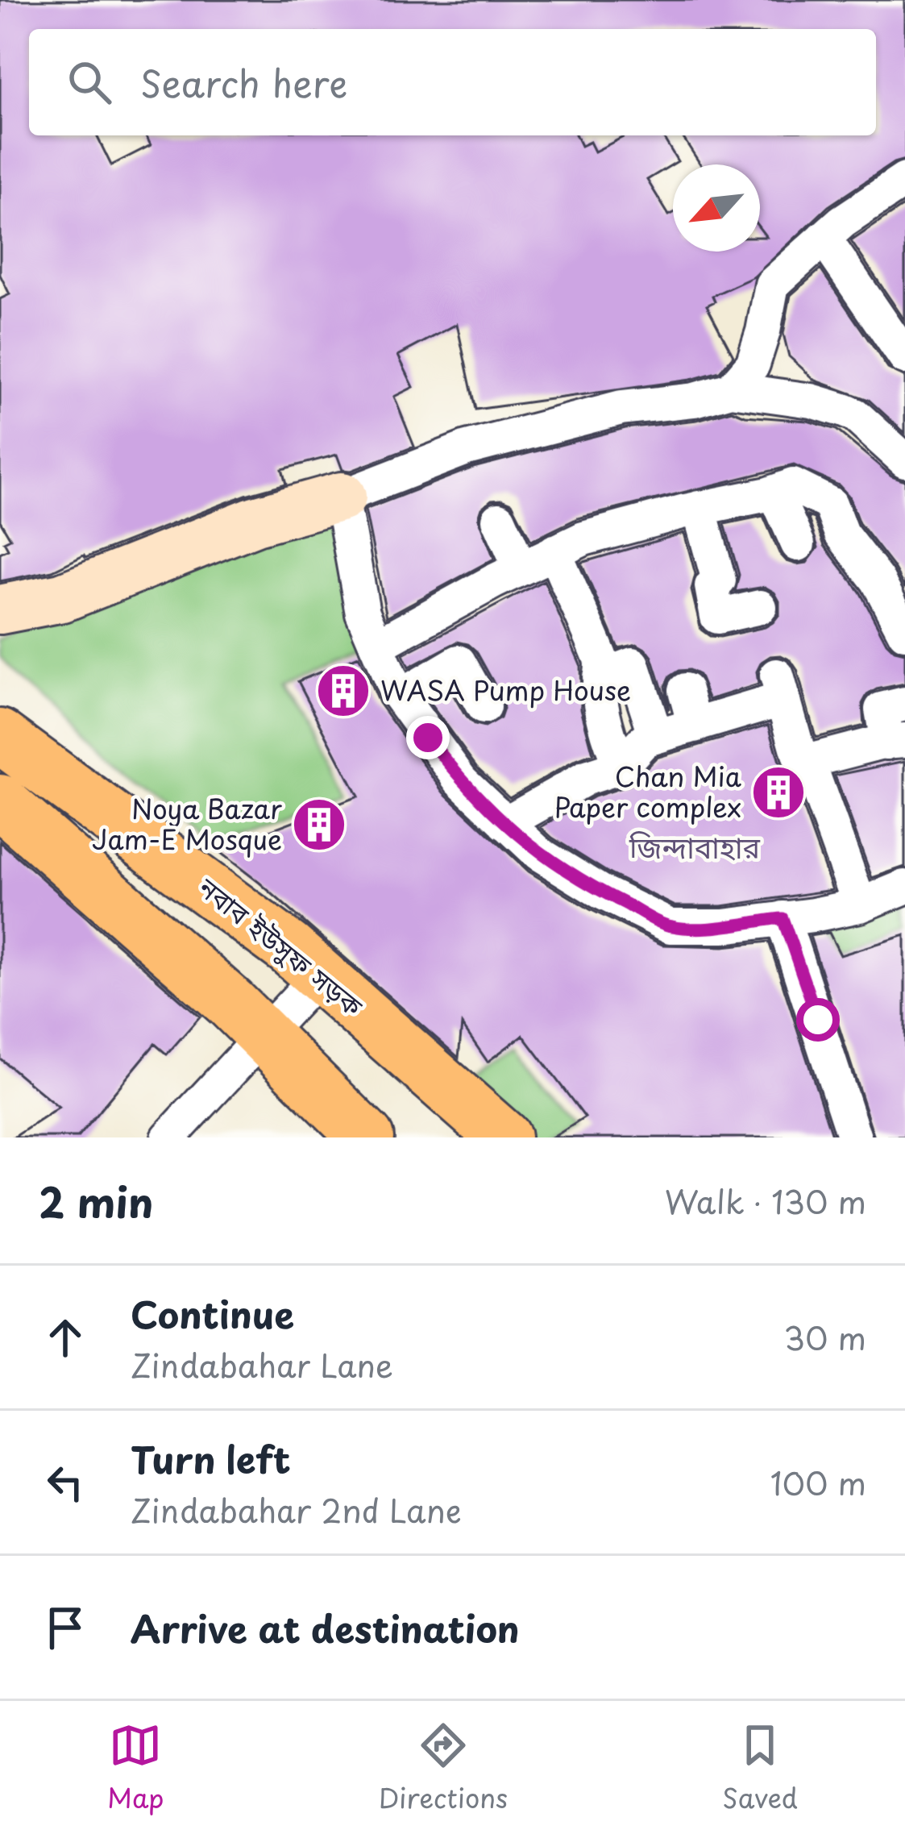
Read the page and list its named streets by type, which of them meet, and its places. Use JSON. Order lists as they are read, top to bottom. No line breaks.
{"streets":{"highway":["নবাব ইউসুফ সড়ক"]},"districts":["জিন্দাবাহার"],"places":{"building":["WASA Pump House","Chan Mia Paper complex","Noya Bazar Jam-E Mosque"]},"north":"bottom left","page":{"search":"Search here","heading":["2 min","Walk · 130 m"],"list":[["Continue","Zindabahar Lane","30 m"],["Turn left","Zindabahar 2nd Lane","100 m"],"Arrive at destination"],"nav":["Map","Directions","Saved"]}}
